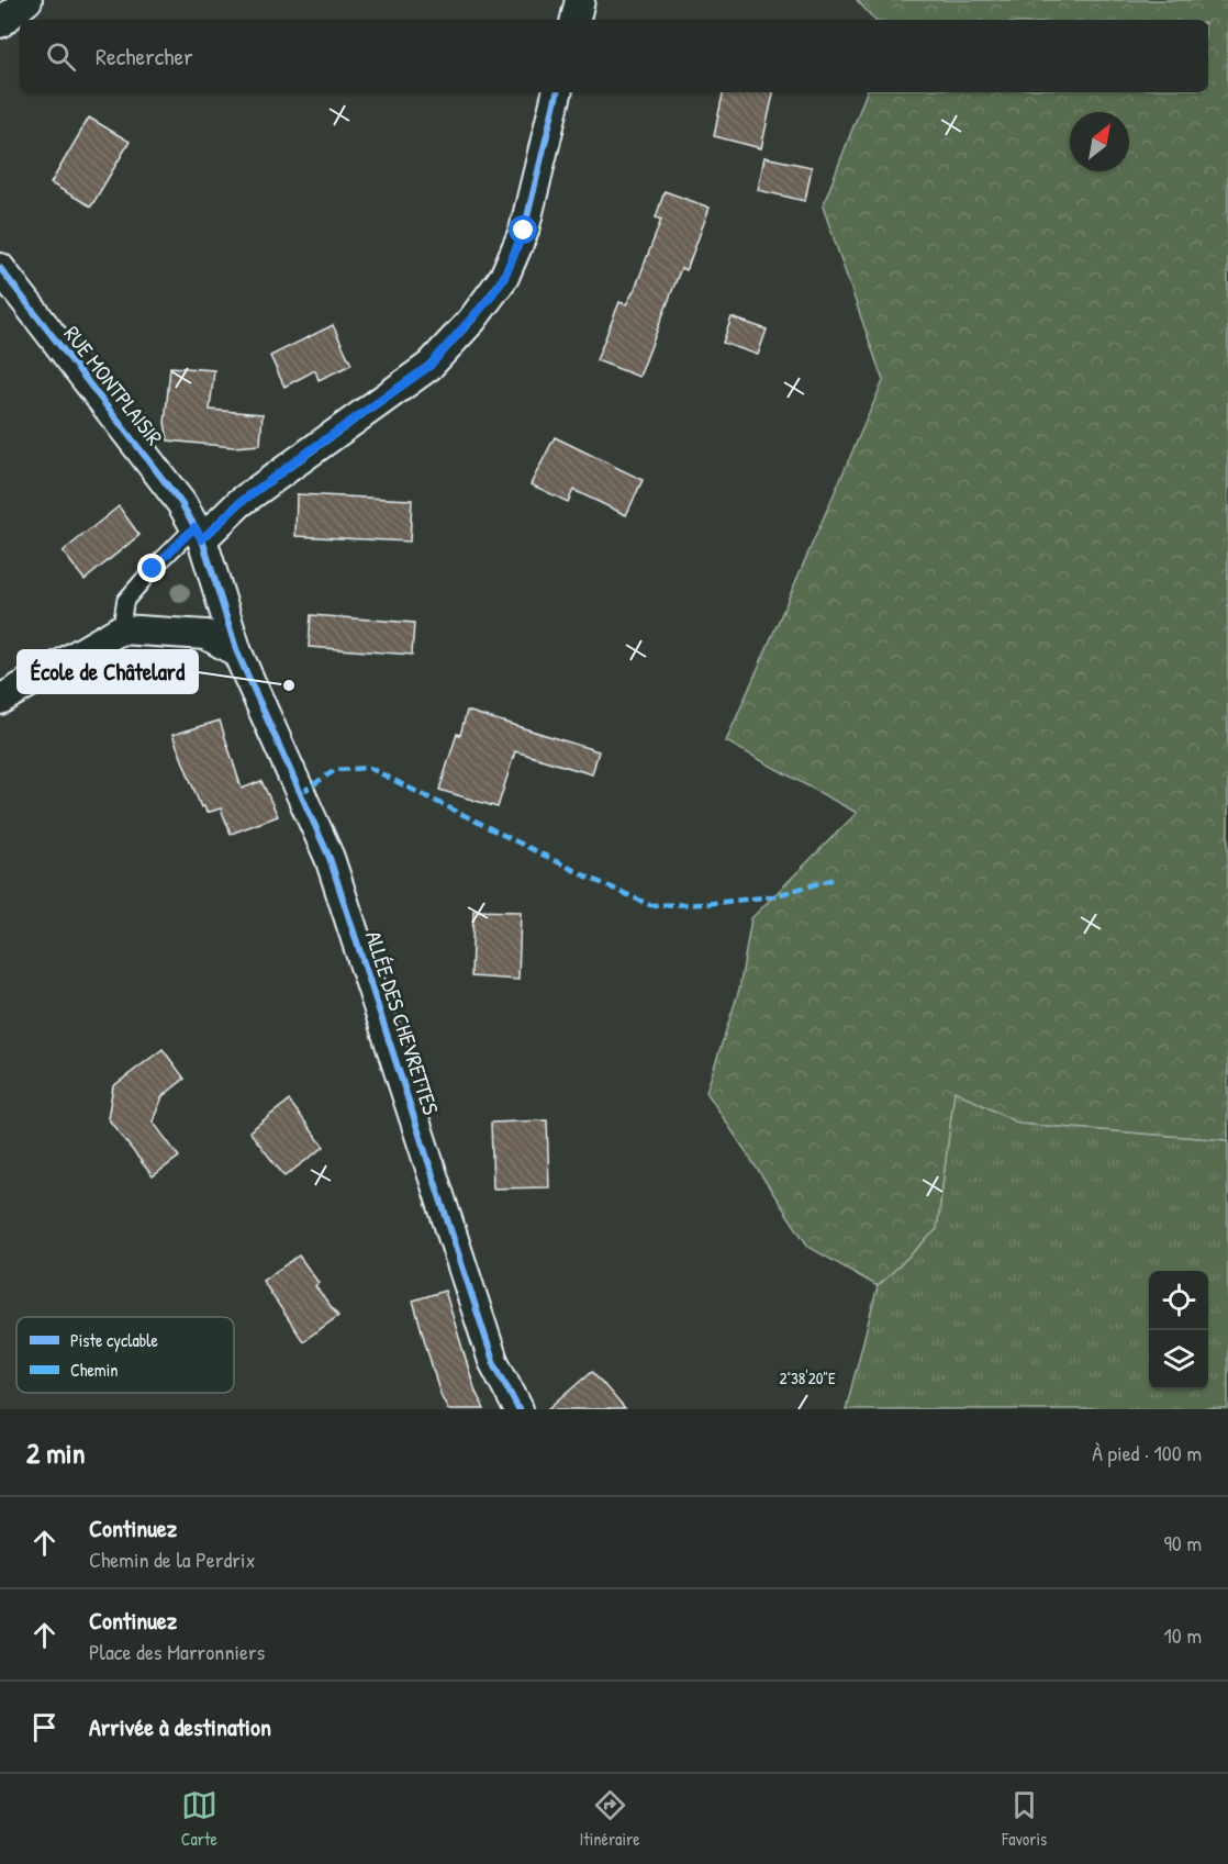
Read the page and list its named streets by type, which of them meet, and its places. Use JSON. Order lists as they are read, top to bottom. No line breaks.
{"streets":{"street":["RUE MONTPLAISIR","ALLÉE DES CHEVRETTES"]},"crossings":[["RUE MONTPLAISIR","ALLÉE DES CHEVRETTES"]],"places":["École de Châtelard"],"legend":["Piste cyclable","Chemin"],"north":"top right","page":{"search":"Rechercher","heading":["2 min","À pied · 100 m"],"list":[["Continuez","Chemin de la Perdrix","90 m"],["Continuez","Place des Marronniers","10 m"],"Arrivée à destination"],"nav":["Carte","Itinéraire","Favoris"]},"coordinates":["2°38'20\"E"]}
